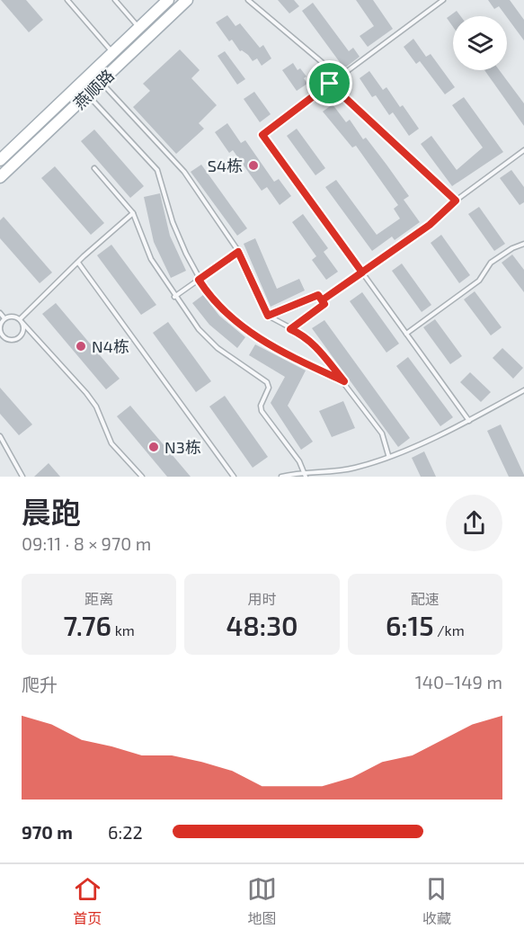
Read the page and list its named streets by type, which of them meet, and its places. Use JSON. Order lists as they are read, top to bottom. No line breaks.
{"streets":{"main road":["燕顺路"]},"places":["S4栋","N4栋","N3栋"],"page":{"heading":["晨跑","09:11 · 8 × 970 m"],"stats":[["距离","7.76 km"],["用时","48:30"],["配速","6:15 /km"]],"chart":["爬升","140–149 m"],"list":[{"name":"970 m","note":"6:22"}],"tabs":["首页","地图","收藏"]}}
